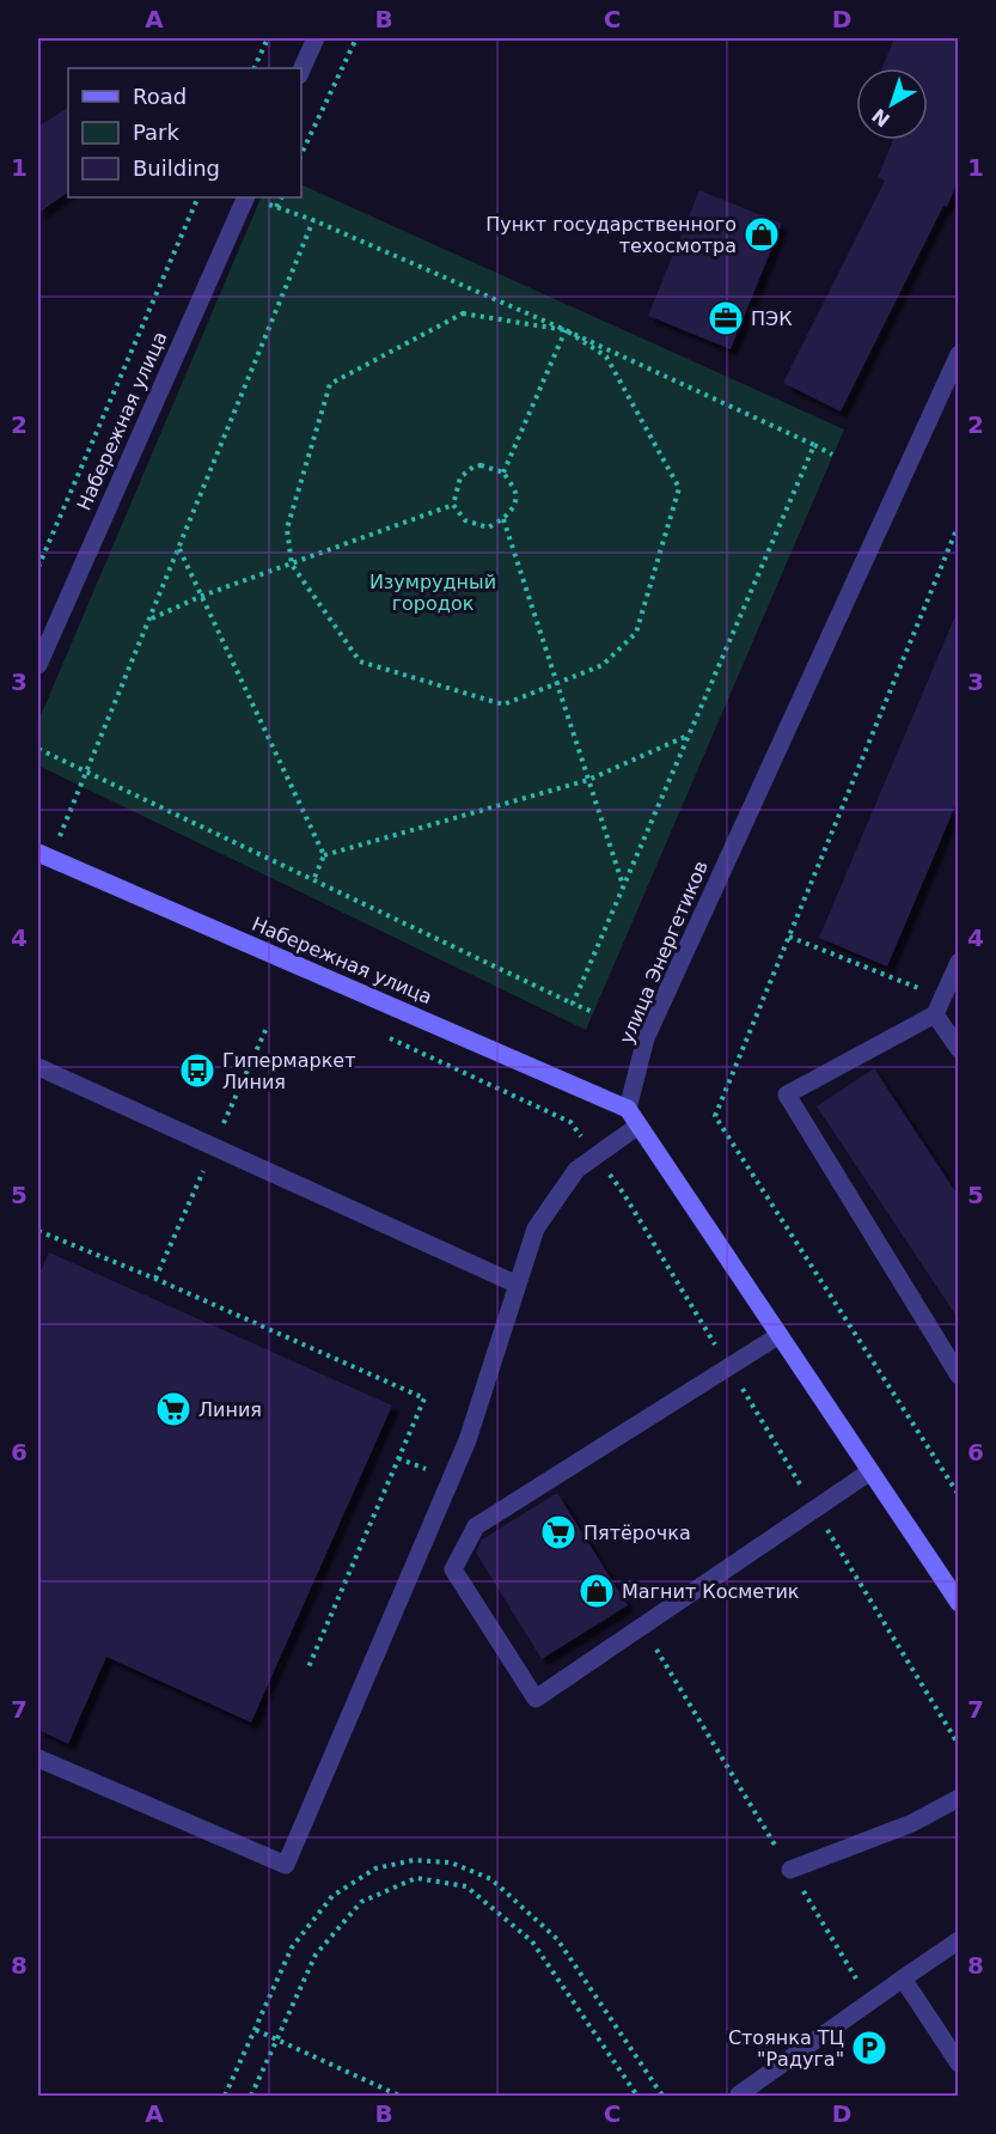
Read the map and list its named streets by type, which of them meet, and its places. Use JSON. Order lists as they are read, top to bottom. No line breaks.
{"streets":{"main road":["Набережная улица"],"street":["улица Энергетиков"]},"crossings":[["Набережная улица","улица Энергетиков"]],"parks":["Изумрудный городок"],"places":{"shop":["Пункт государственного техосмотра","Магнит Косметик"],"office":["ПЭК"],"bus stop":["Гипермаркет Линия"],"supermarket":["Линия","Пятёрочка"],"parking":["Стоянка ТЦ \"Радуга\""]},"legend":["Road","Park","Building"],"north":"bottom left","grid":{"columns":["A","B","C","D"],"rows":["1","2","3","4","5","6","7","8"]}}
